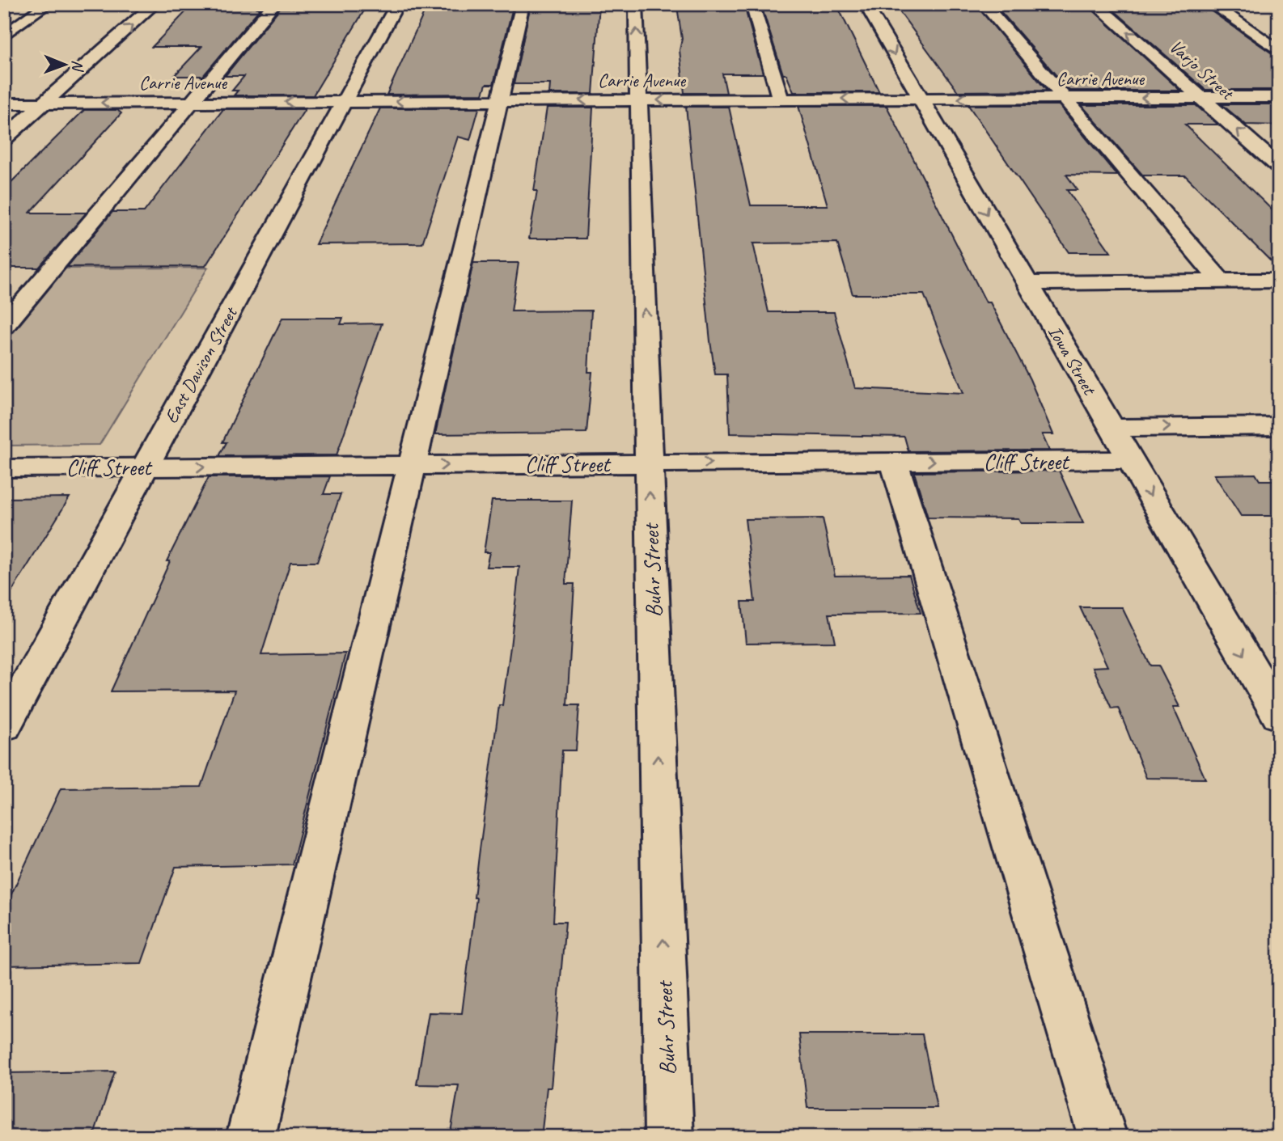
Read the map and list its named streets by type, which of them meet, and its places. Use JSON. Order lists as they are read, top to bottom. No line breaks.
{"streets":{"street":["Varjo Street","Carrie Avenue","Iowa Street","East Davison Street","Cliff Street","Buhr Street"]},"crossings":[["Varjo Street","Carrie Avenue"],["Carrie Avenue","Iowa Street"],["Carrie Avenue","East Davison Street"],["Carrie Avenue","Buhr Street"],["Iowa Street","Cliff Street"],["East Davison Street","Cliff Street"],["Cliff Street","Buhr Street"]],"one_way":["Carrie Avenue","Cliff Street"],"north":"right"}
